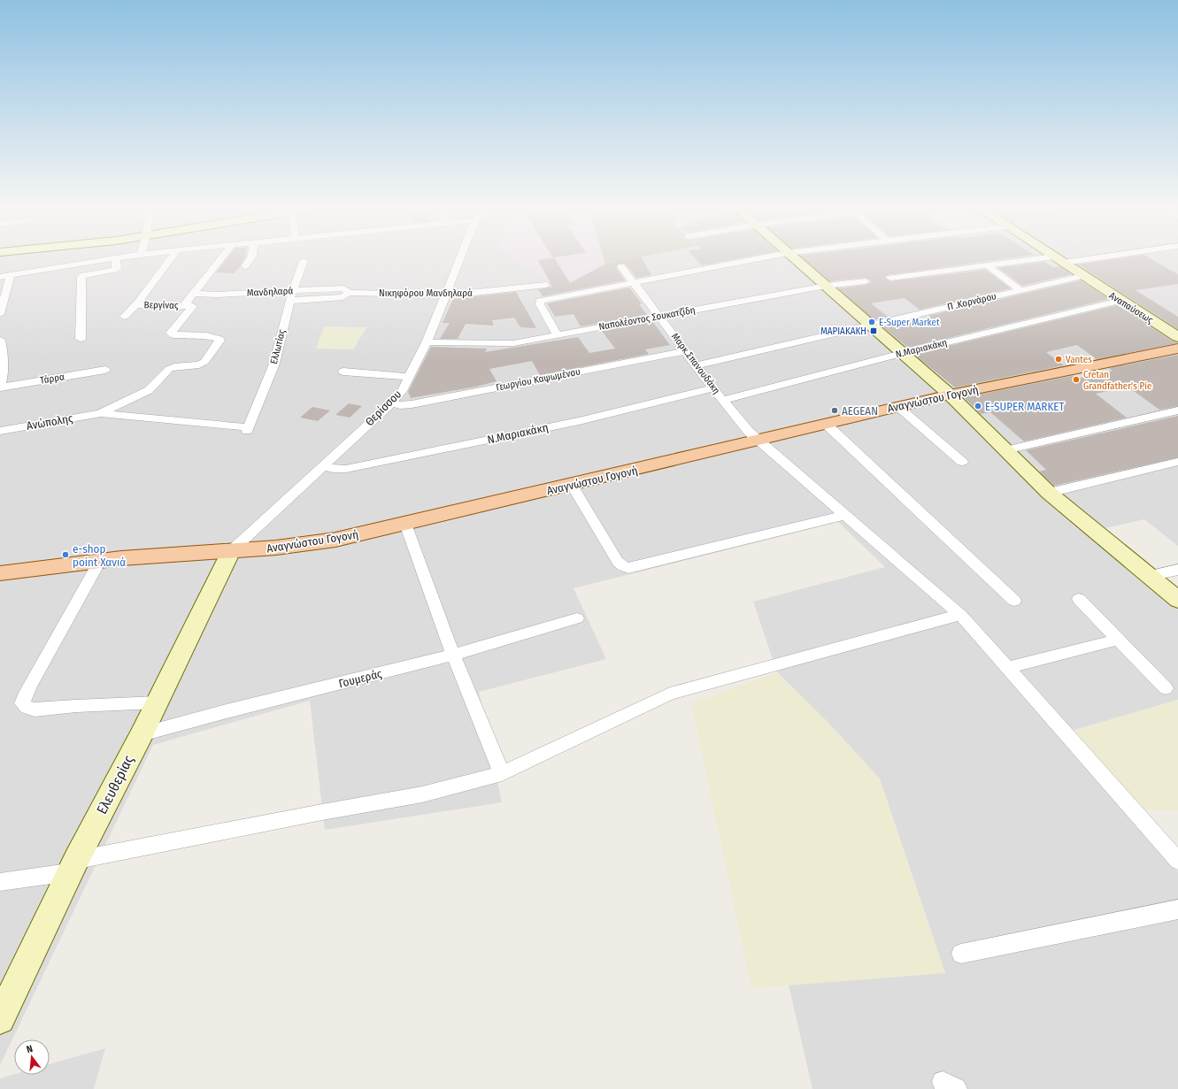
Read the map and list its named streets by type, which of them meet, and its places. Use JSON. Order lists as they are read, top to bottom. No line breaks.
{"streets":{"main road":["Αναπαύσεως","Αναγνώστου Γογονή","Ελευθερίας"],"street":["Μανδηλαρά","Νικηφόρου Μανδηλαρά","Π .Κορνάρου","Βεργίνας","Ναπολέοντος Σουκατζίδη","Ελλωτίας","Ν.Μαριακάκη","Μαρκ.Σπανουδάκη","Τάρρα","Γεωργίου Καψωμένου","Θερίσσου","Ανώπολης","Γουμεράς"]},"crossings":[["Μανδηλαρά","Νικηφόρου Μανδηλαρά"],["Μανδηλαρά","Βεργίνας"],["Μανδηλαρά","Ελλωτίας"],["Νικηφόρου Μανδηλαρά","Θερίσσου"],["Π .Κορνάρου","Αναπαύσεως"],["Π .Κορνάρου","Μαρκ.Σπανουδάκη"],["Βεργίνας","Ελλωτίας"],["Βεργίνας","Ανώπολης"],["Αναπαύσεως","Ν.Μαριακάκη"],["Ναπολέοντος Σουκατζίδη","Μαρκ.Σπανουδάκη"],["Ναπολέοντος Σουκατζίδη","Θερίσσου"],["Ελλωτίας","Ανώπολης"],["Ν.Μαριακάκη","Μαρκ.Σπανουδάκη"],["Ν.Μαριακάκη","Θερίσσου"],["Μαρκ.Σπανουδάκη","Γεωργίου Καψωμένου"],["Μαρκ.Σπανουδάκη","Αναγνώστου Γογονή"],["Γεωργίου Καψωμένου","Θερίσσου"],["Αναγνώστου Γογονή","Θερίσσου"],["Αναγνώστου Γογονή","Ελευθερίας"],["Θερίσσου","Ελευθερίας"],["Γουμεράς","Ελευθερίας"]],"places":{"other":["E-Super Market","Vantes","Cretan Grandfather's Pie","E-SUPER MARKET","AEGEAN","e-shop point Χανιά"],"transit":["ΜΑΡΙΑΚΑΚΗ"]},"north":"top"}
